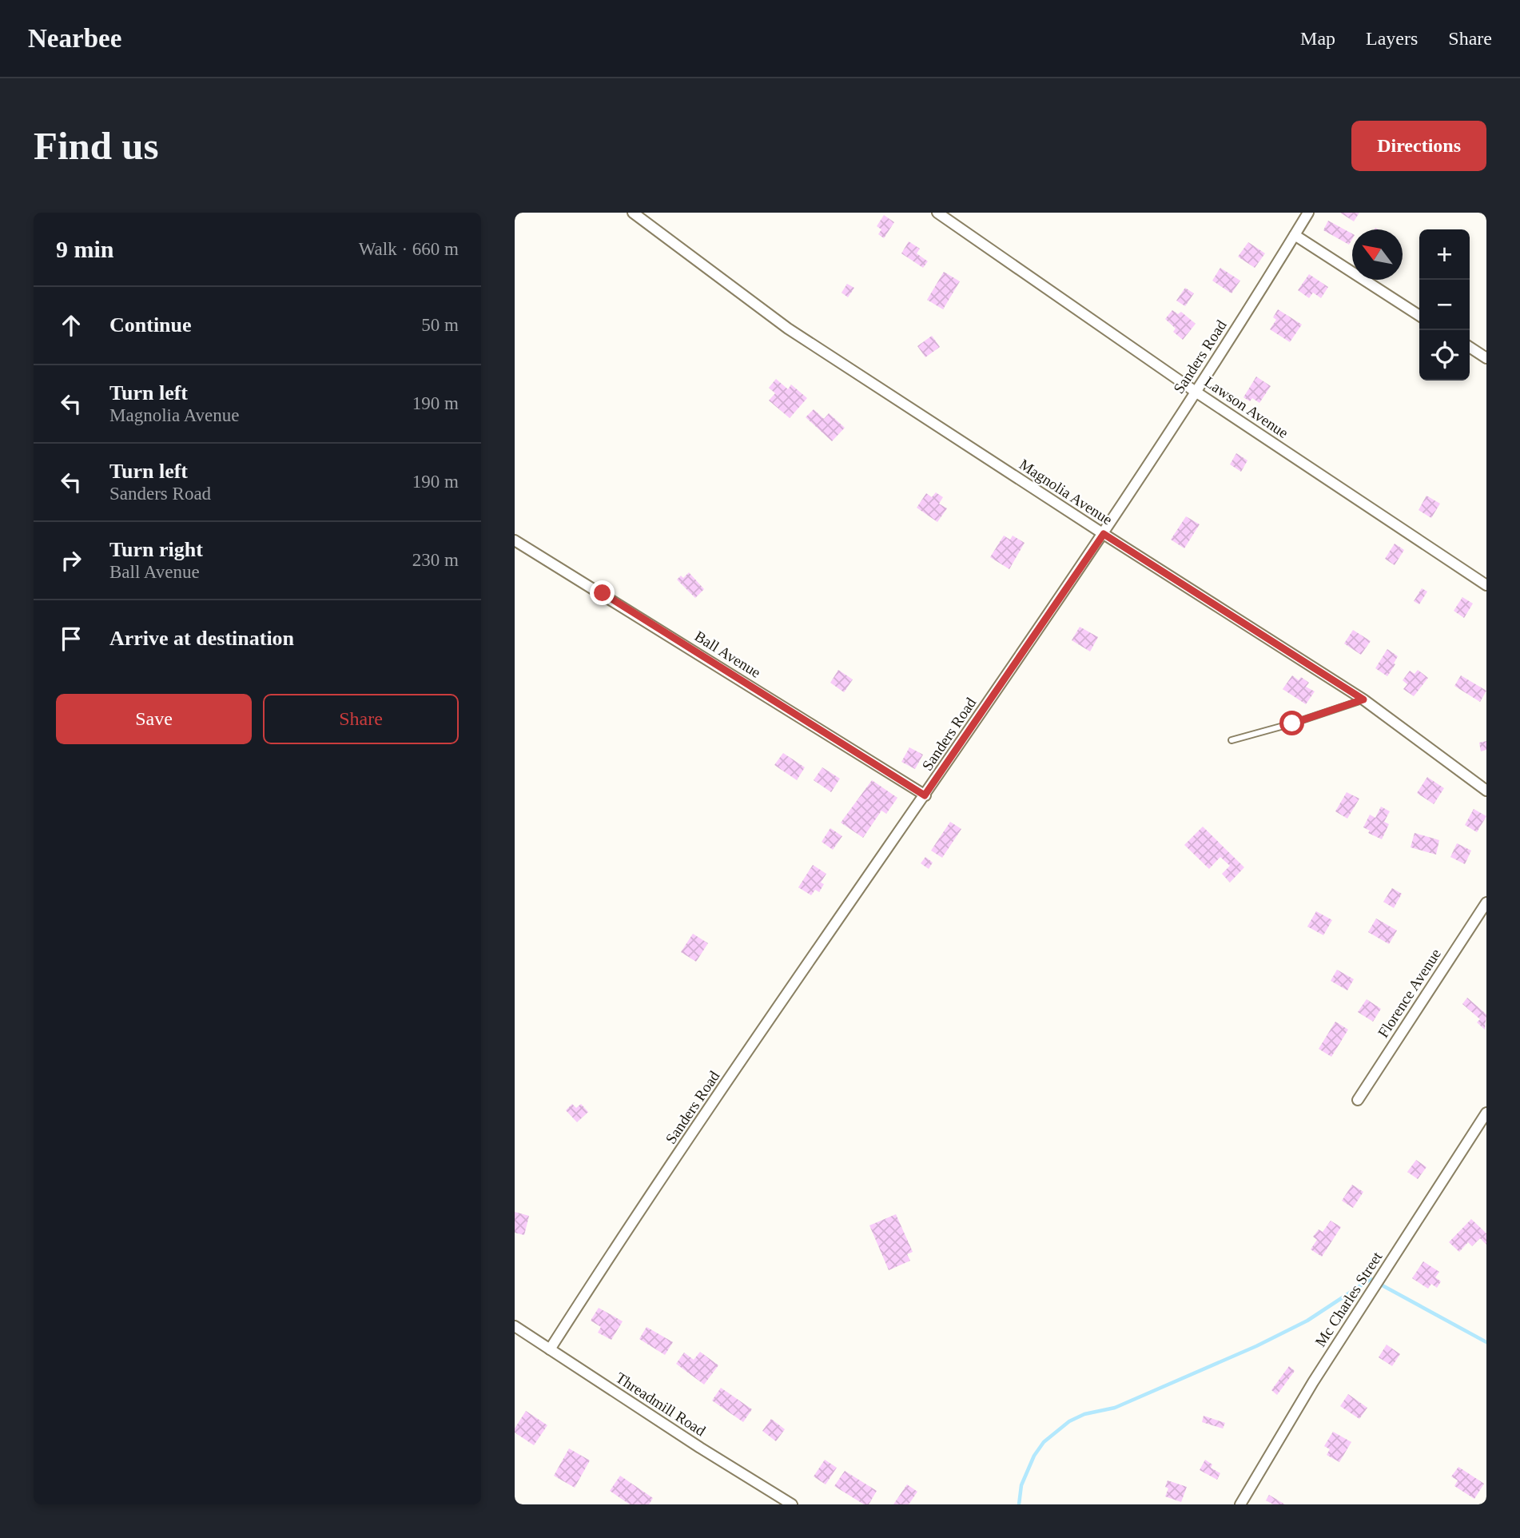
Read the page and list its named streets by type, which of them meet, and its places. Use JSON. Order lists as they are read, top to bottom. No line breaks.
{"streets":{"street":["Sanders Road","Lawson Avenue","Magnolia Avenue","Ball Avenue","Florence Avenue","Mc Charles Street","Threadmill Road"]},"crossings":[["Sanders Road","Lawson Avenue"],["Sanders Road","Magnolia Avenue"],["Sanders Road","Ball Avenue"],["Sanders Road","Threadmill Road"]],"north":"top left","page":{"header":"Nearbee","nav":["Map","Layers","Share"],"buttons":["Directions",["Save","Share"]],"title":"Find us","heading":["9 min","Walk · 660 m"],"map_buttons":["+","−"],"list":[["Continue","50 m"],["Turn left","Magnolia Avenue","190 m"],["Turn left","Sanders Road","190 m"],["Turn right","Ball Avenue","230 m"],"Arrive at destination"]}}
